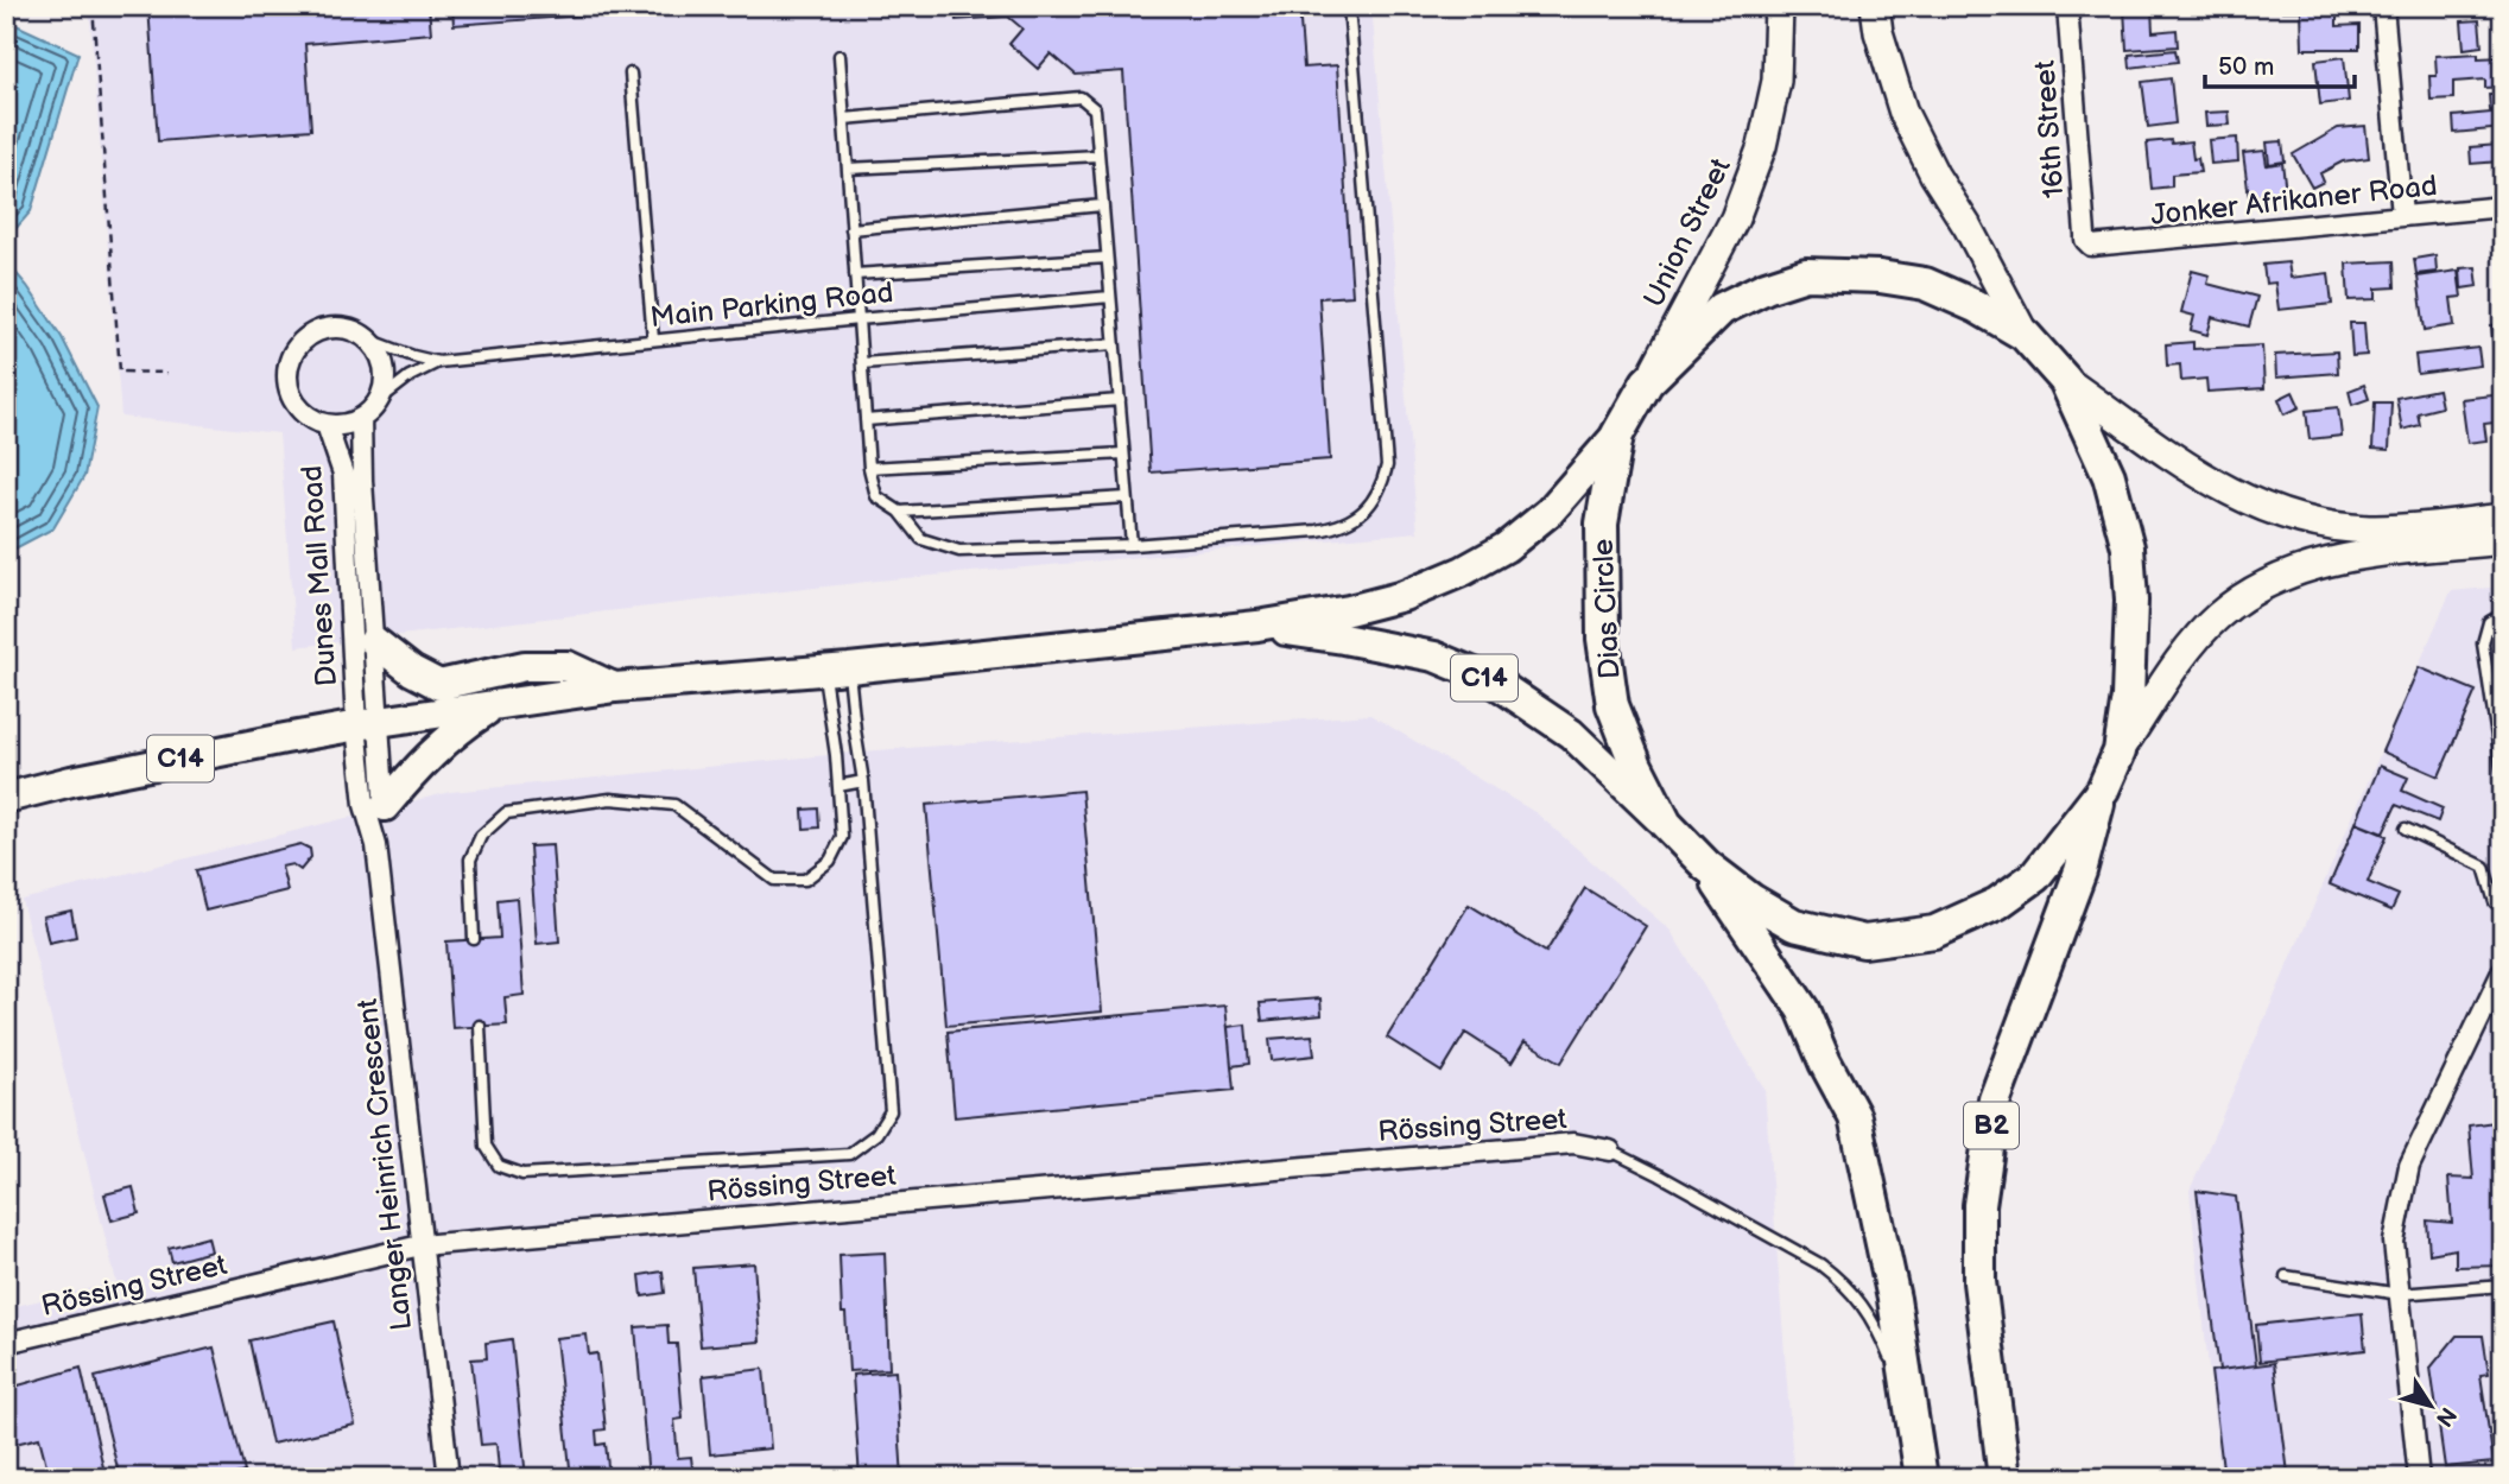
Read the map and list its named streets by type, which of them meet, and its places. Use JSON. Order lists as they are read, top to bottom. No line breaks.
{"streets":{"highway":["Dias Circle","B2"],"main road":["Union Street","C14"],"street":["16th Street","Jonker Afrikaner Road","Dunes Mall Road","Rössing Street","Langer Heinrich Crescent"],"lane":["Main Parking Road"]},"crossings":[["16th Street","Jonker Afrikaner Road"],["Union Street","Dias Circle"],["Main Parking Road","Dunes Mall Road"],["Dunes Mall Road","C14"],["Dunes Mall Road","Langer Heinrich Crescent"],["Dias Circle","C14"],["Dias Circle","B2"],["C14","Langer Heinrich Crescent"],["Rössing Street","Langer Heinrich Crescent"]],"scale_bar":"50 m","north":"bottom right"}
